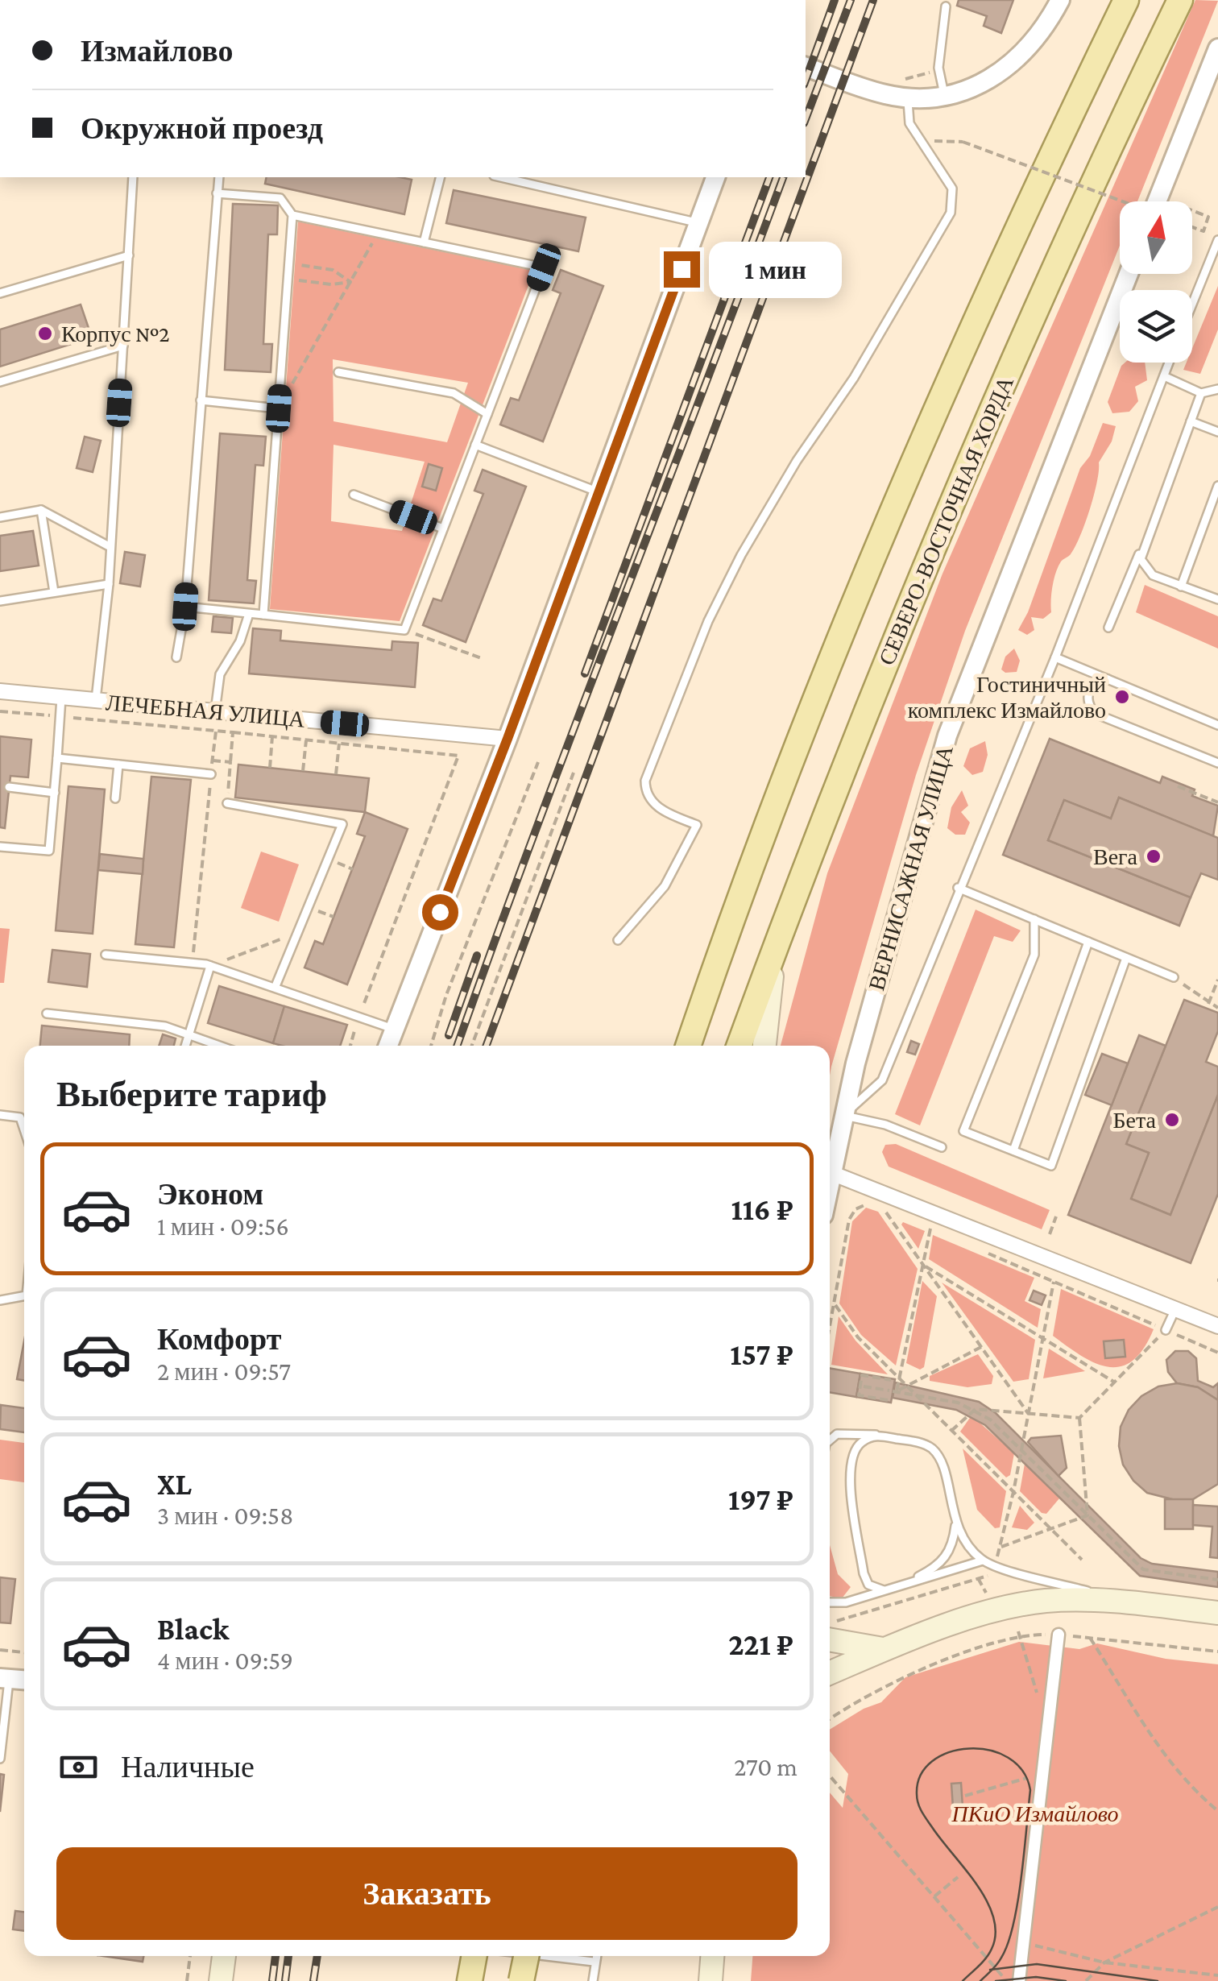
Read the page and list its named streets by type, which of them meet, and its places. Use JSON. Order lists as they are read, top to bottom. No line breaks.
{"streets":{"main road":["СЕВЕРО-ВОСТОЧНАЯ ХОРДА"],"street":["ЛЕЧЕБНАЯ УЛИЦА","ВЕРНИСАЖНАЯ УЛИЦА"]},"parks":["ПКиО Измайлово"],"places":["Корпус №2","Гостиничный комплекс Измайлово","Вега","Бета"],"north":"top","page":{"banner":["Измайлово","Окружной проезд"],"bubble":"1 мин","heading":"Выберите тариф","list":[{"name":"Эконом","note":"1 мин · 09:56","value":"116 ₽"},{"name":"Комфорт","note":"2 мин · 09:57","value":"157 ₽"},{"name":"XL","note":"3 мин · 09:58","value":"197 ₽"},{"name":"Black","note":"4 мин · 09:59","value":"221 ₽"}],"pay":["Наличные","270 m"],"buttons":"Заказать"}}
